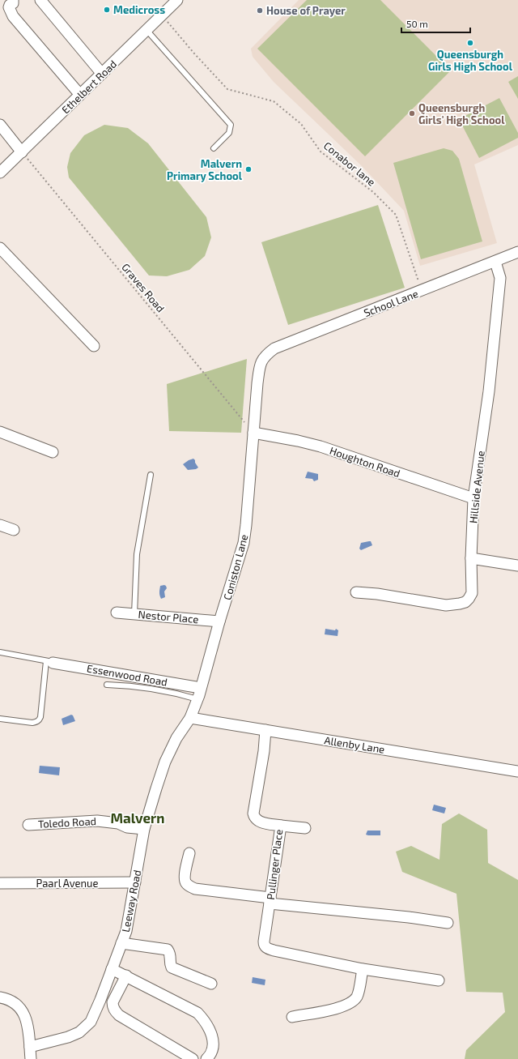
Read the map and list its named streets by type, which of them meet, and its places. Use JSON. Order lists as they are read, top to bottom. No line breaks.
{"streets":{"street":["Ethelbert Road","School Lane","Houghton Road","Hillside Avenue","Coniston Lane","Nestor Place","Essenwood Road","Allenby Lane","Toledo Road","Pullinger Place","Paarl Avenue","Leeway Road"],"path":["Conabor lane","Graves Road"]},"crossings":[["Ethelbert Road","Conabor lane"],["Ethelbert Road","Graves Road"],["Conabor lane","School Lane"],["Graves Road","Houghton Road"],["Graves Road","Coniston Lane"],["School Lane","Hillside Avenue"],["School Lane","Coniston Lane"],["Houghton Road","Hillside Avenue"],["Houghton Road","Coniston Lane"],["Coniston Lane","Nestor Place"],["Coniston Lane","Essenwood Road"],["Coniston Lane","Allenby Lane"],["Coniston Lane","Leeway Road"],["Allenby Lane","Pullinger Place"],["Allenby Lane","Leeway Road"],["Toledo Road","Leeway Road"],["Paarl Avenue","Leeway Road"]],"districts":["Malvern"],"places":["Medicross","House of Prayer","Queensburgh Girls High School","Queensburgh Girls' High School","Malvern Primary School"],"scale_bar":"50 m"}
